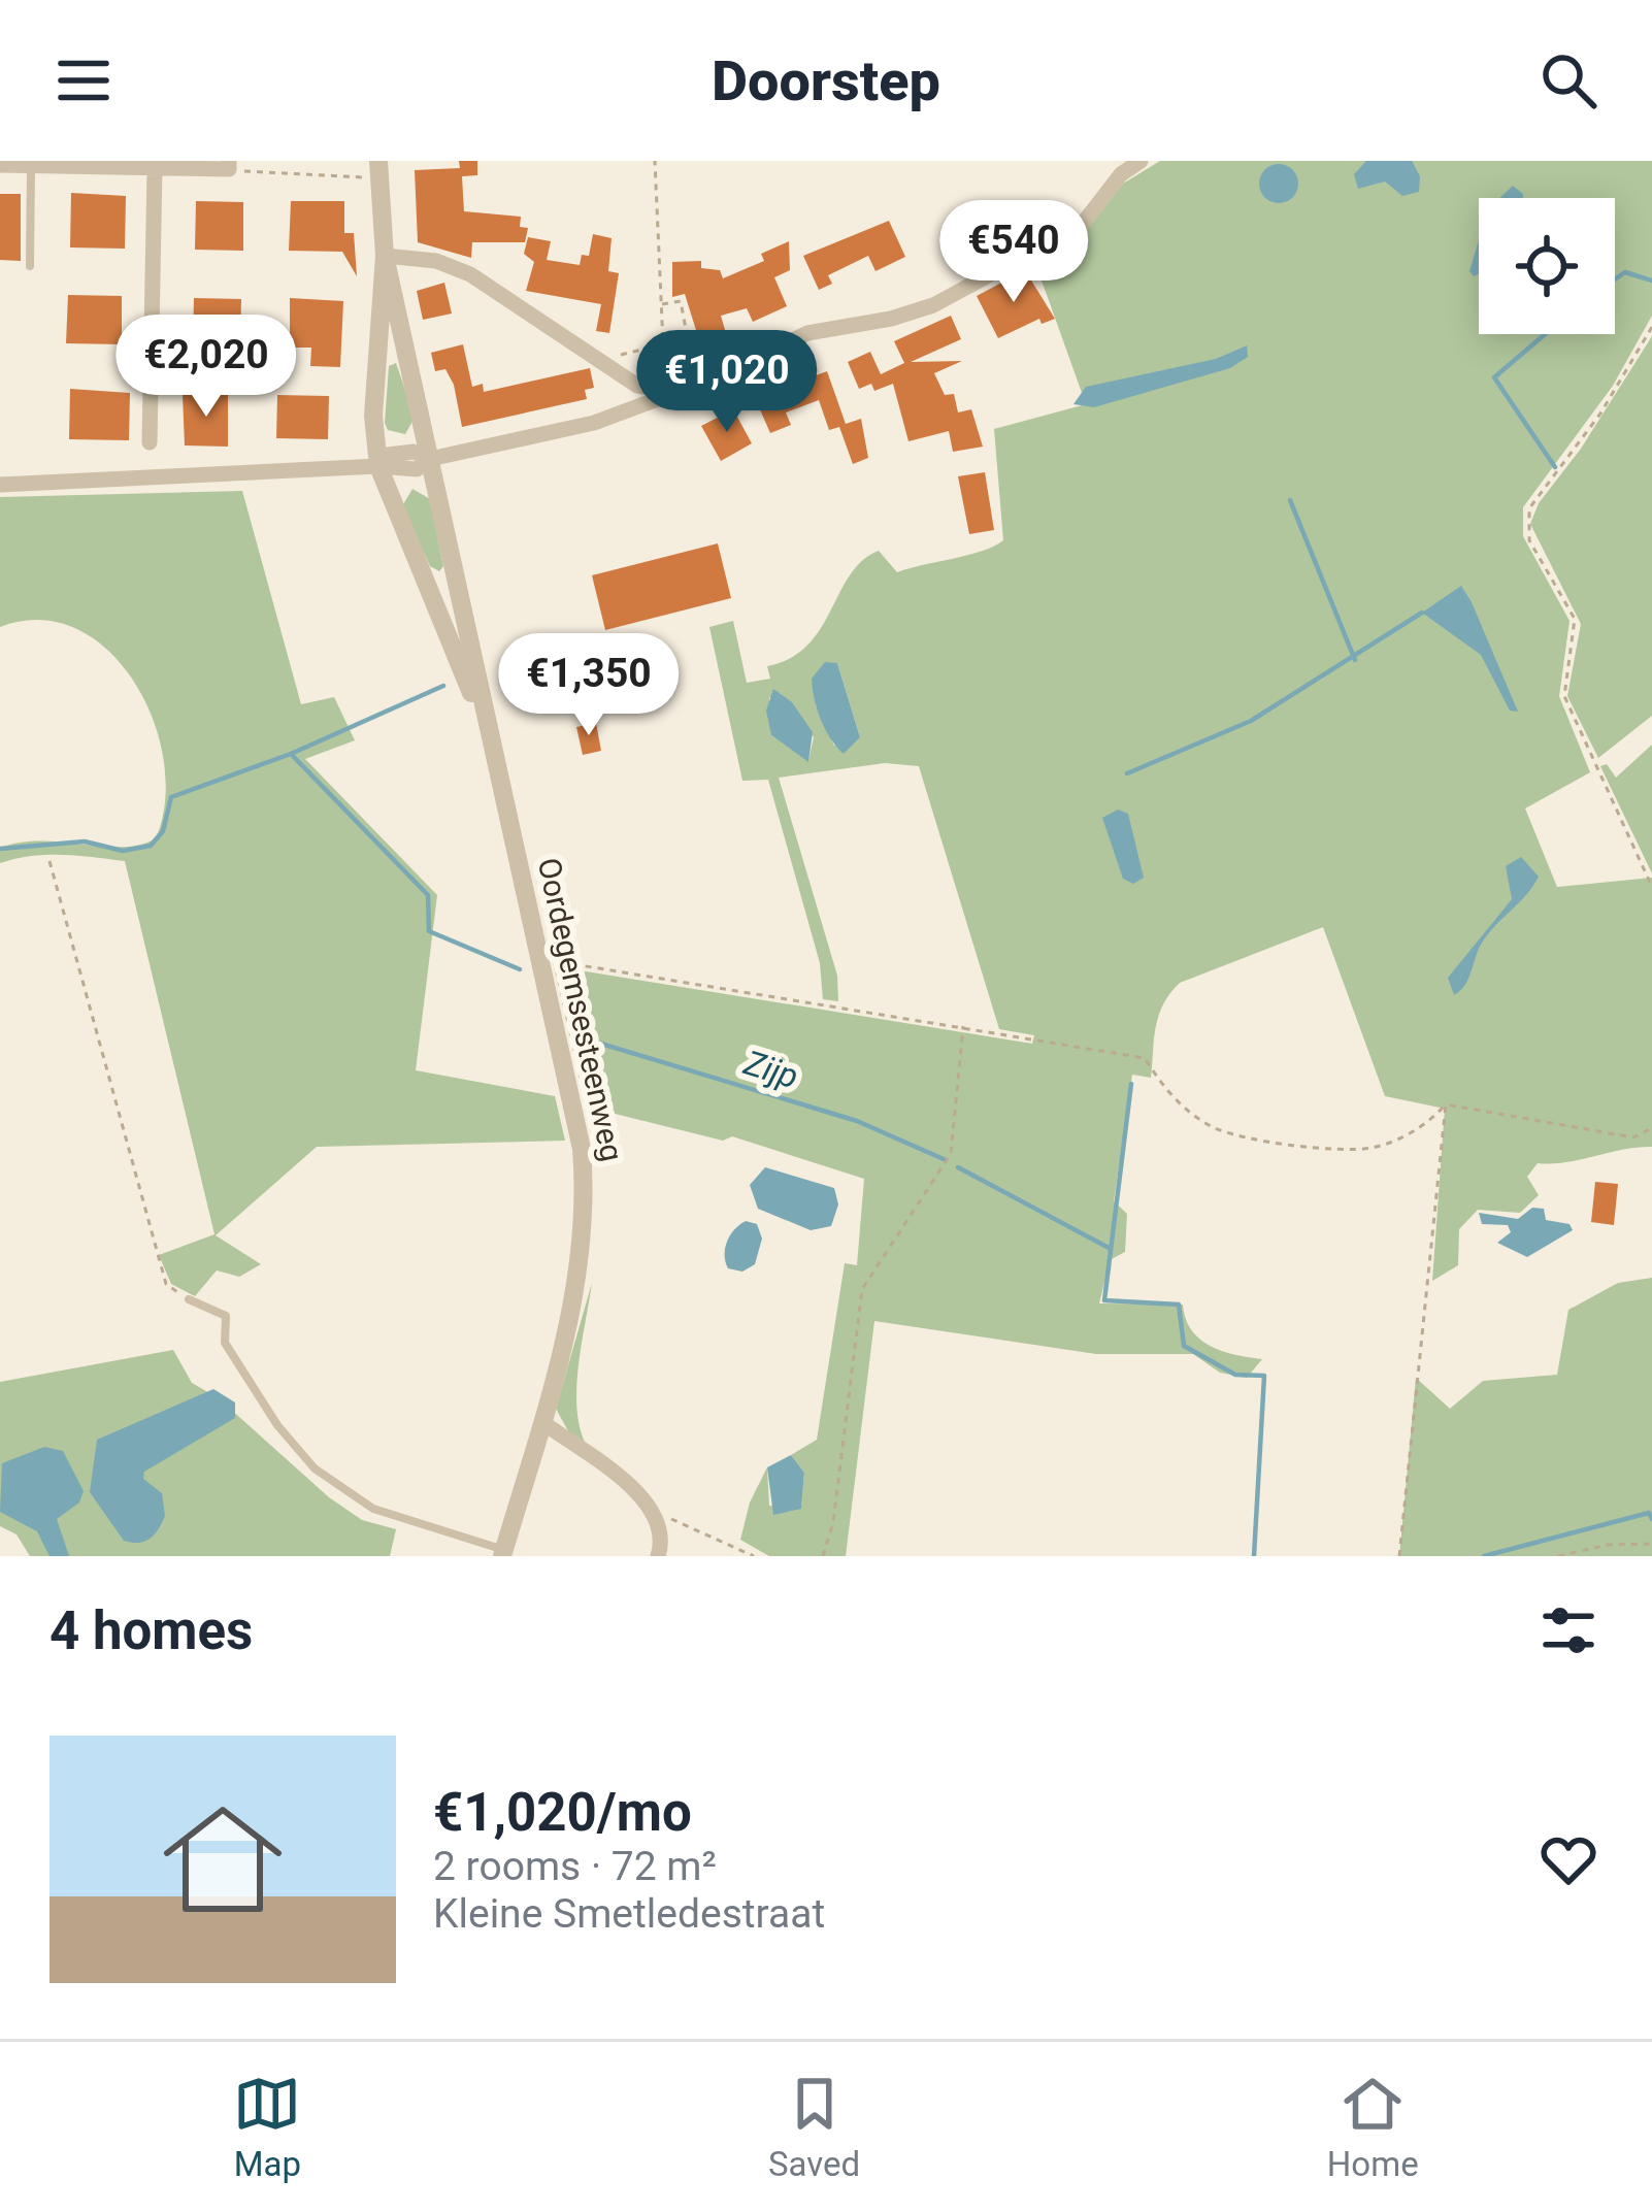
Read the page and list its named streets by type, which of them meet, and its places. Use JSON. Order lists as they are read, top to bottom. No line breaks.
{"streets":{"street":["Oordegemsesteenweg"]},"water":["Zijp"],"page":{"header":"Doorstep","price":["€540","€2,020","€1,020","€1,350"],"heading":"4 homes","list":[{"name":"€1,020/mo","note":"2 rooms · 72 m² · Kleine Smetledestraat"}],"tabs":["Map","Saved","Home"]}}
